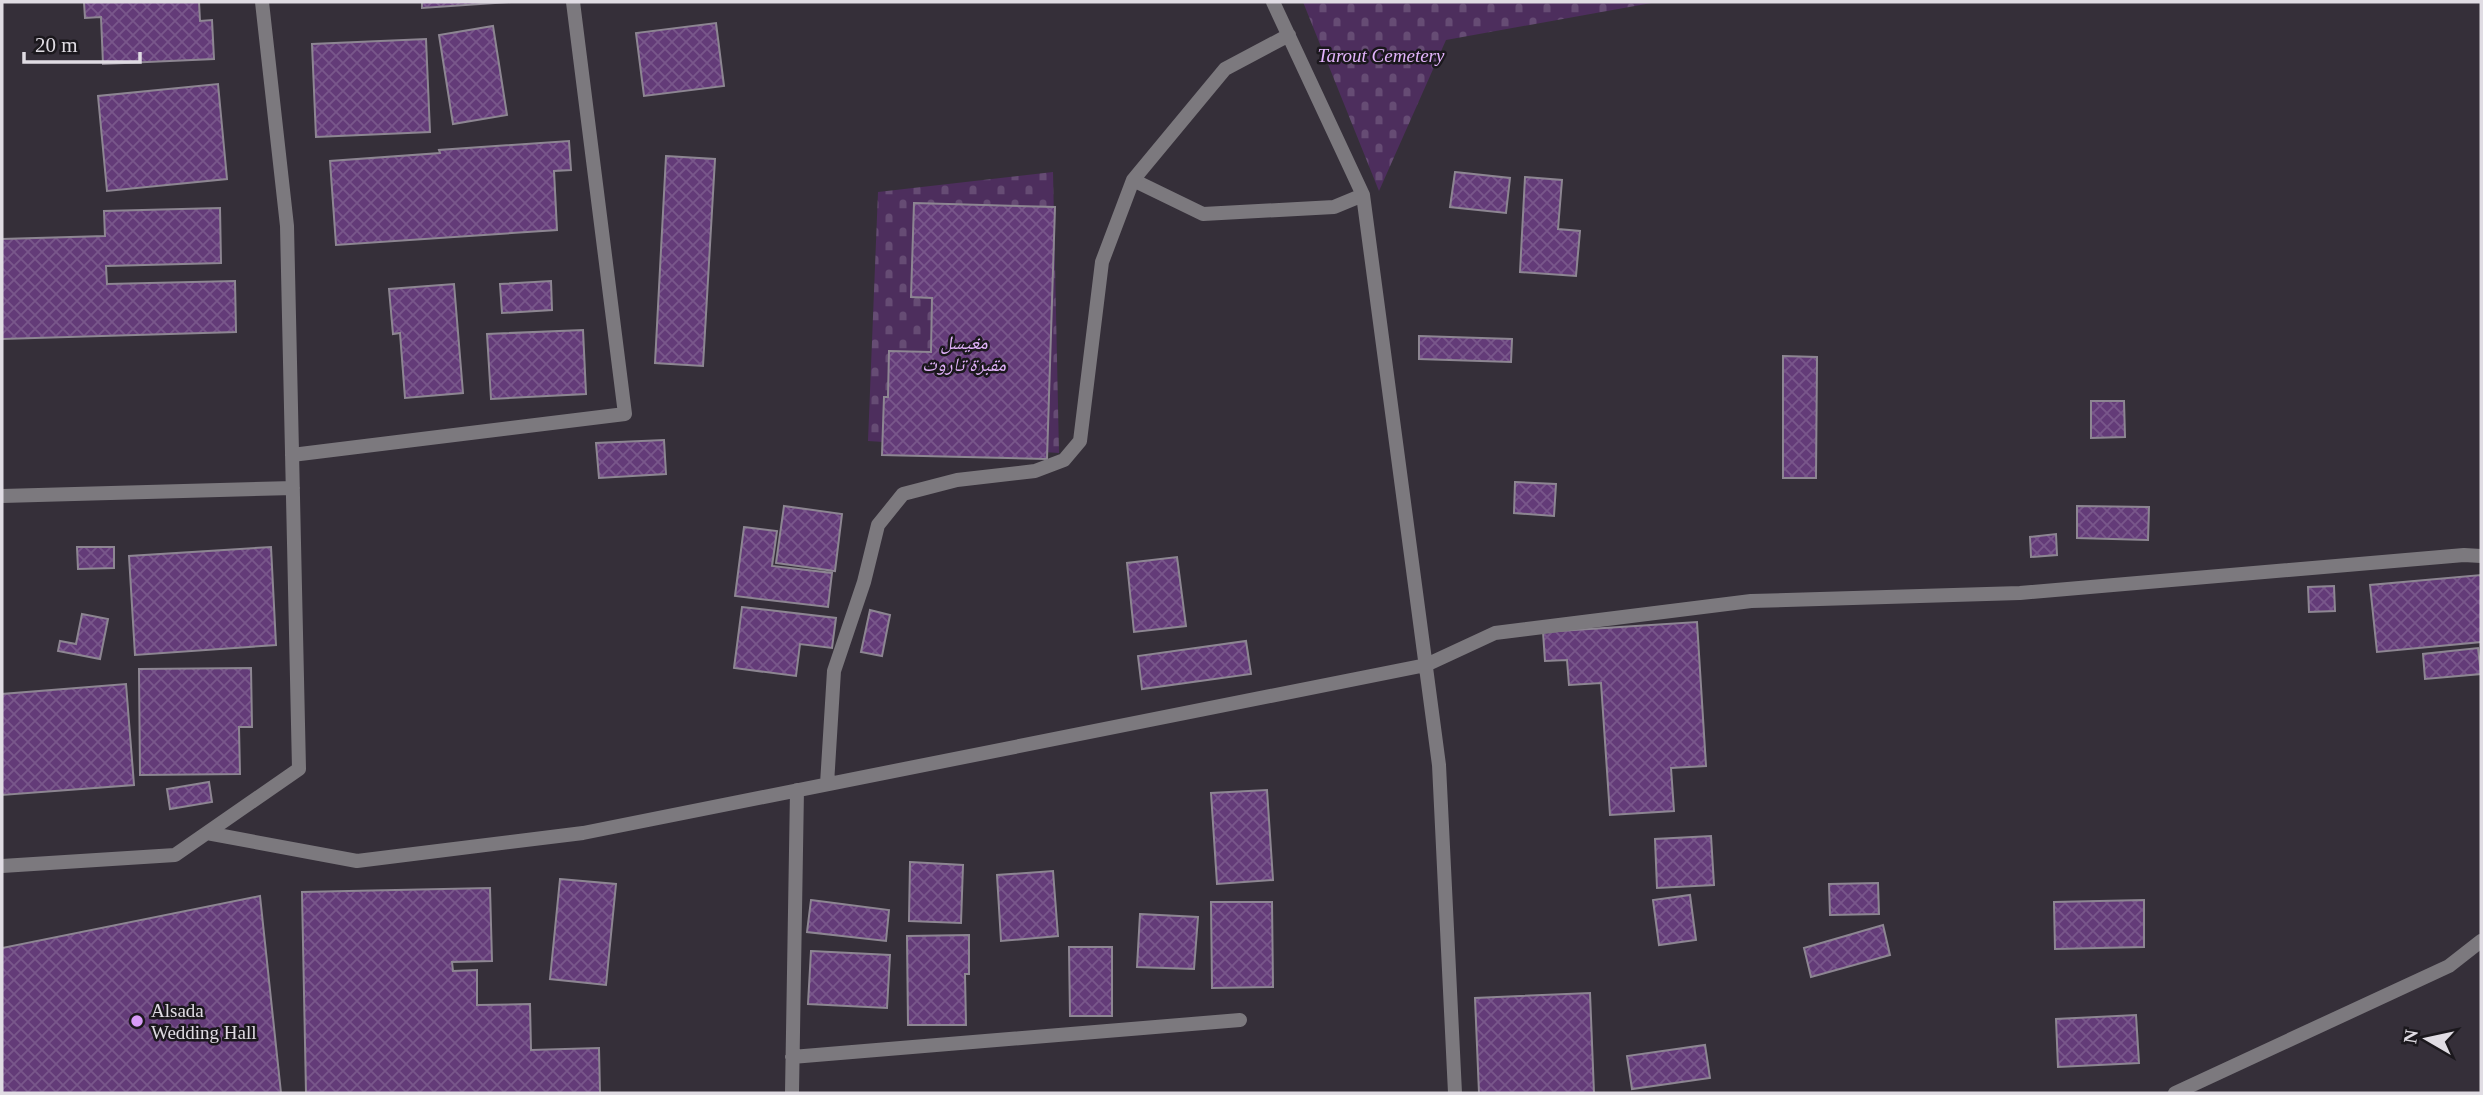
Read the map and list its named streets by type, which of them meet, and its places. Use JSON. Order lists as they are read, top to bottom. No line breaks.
{"parks":["Tarout Cemetery","مغيسل مقبرة تاروت"],"places":["Alsada Wedding Hall"],"scale_bar":"20 m","north":"left"}
